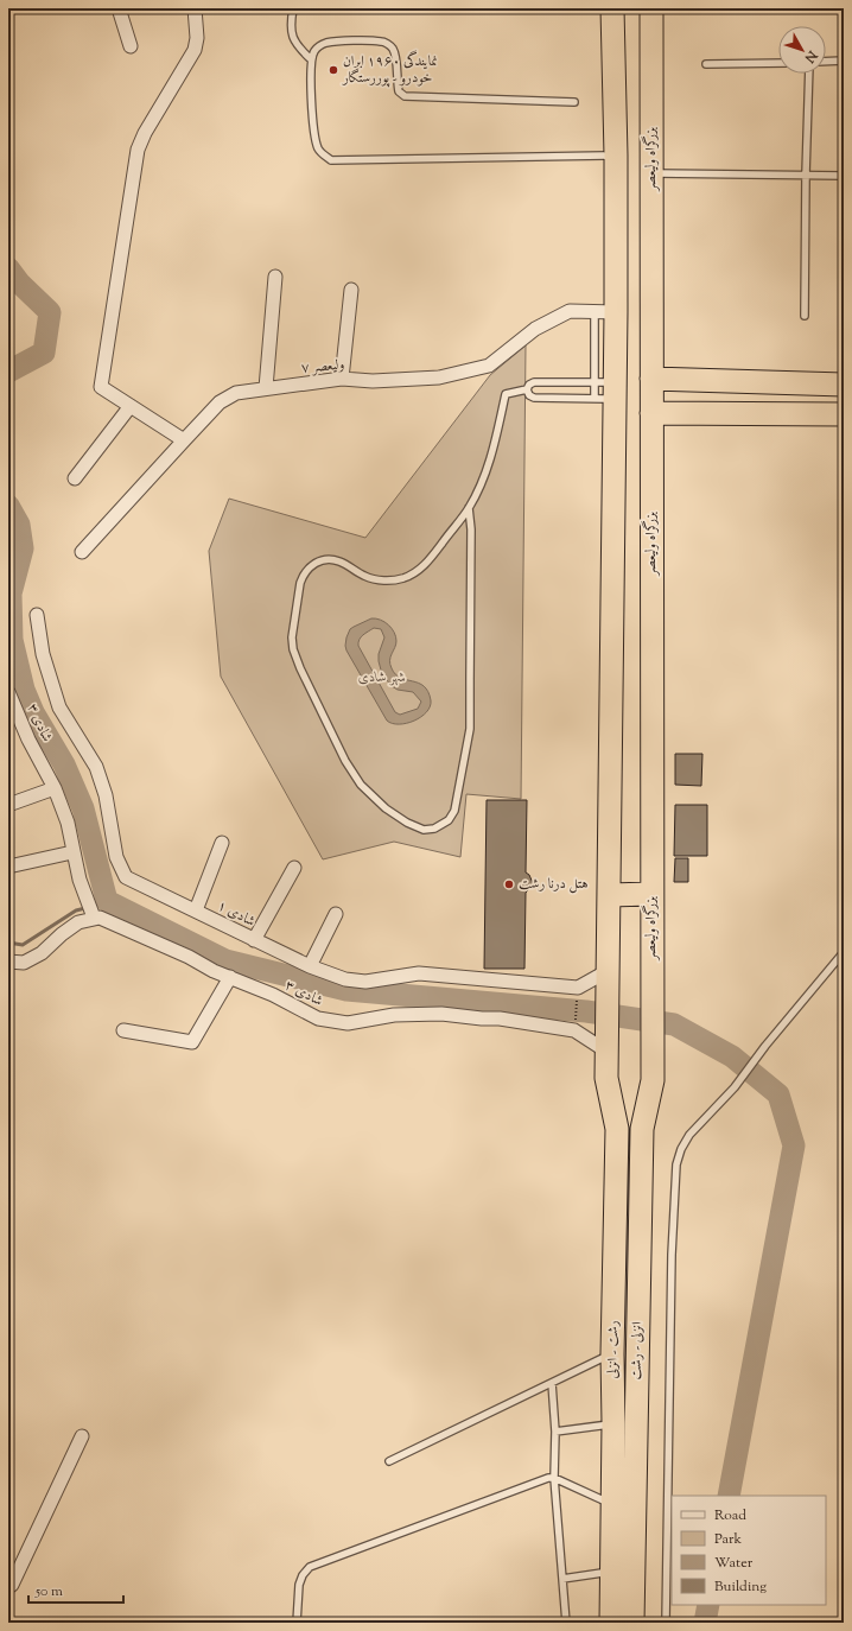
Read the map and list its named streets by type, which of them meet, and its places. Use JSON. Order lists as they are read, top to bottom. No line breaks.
{"streets":{"highway":["بزرگراه ولیعصر","رشت - انزلی","انزلی - رشت"],"street":["ولیعصر ۷","شادی ۳","شادی ۱"]},"crossings":[["بزرگراه ولیعصر","انزلی - رشت"],["شادی ۳","رشت - انزلی"]],"parks":["شهر شادی"],"places":["نمایندگی ۱۹۶۰ ایران خودرو - پوررستگار","هتل درنا رشت"],"legend":["Road","Park","Water","Building"],"scale_bar":"50 m","north":"bottom right"}
